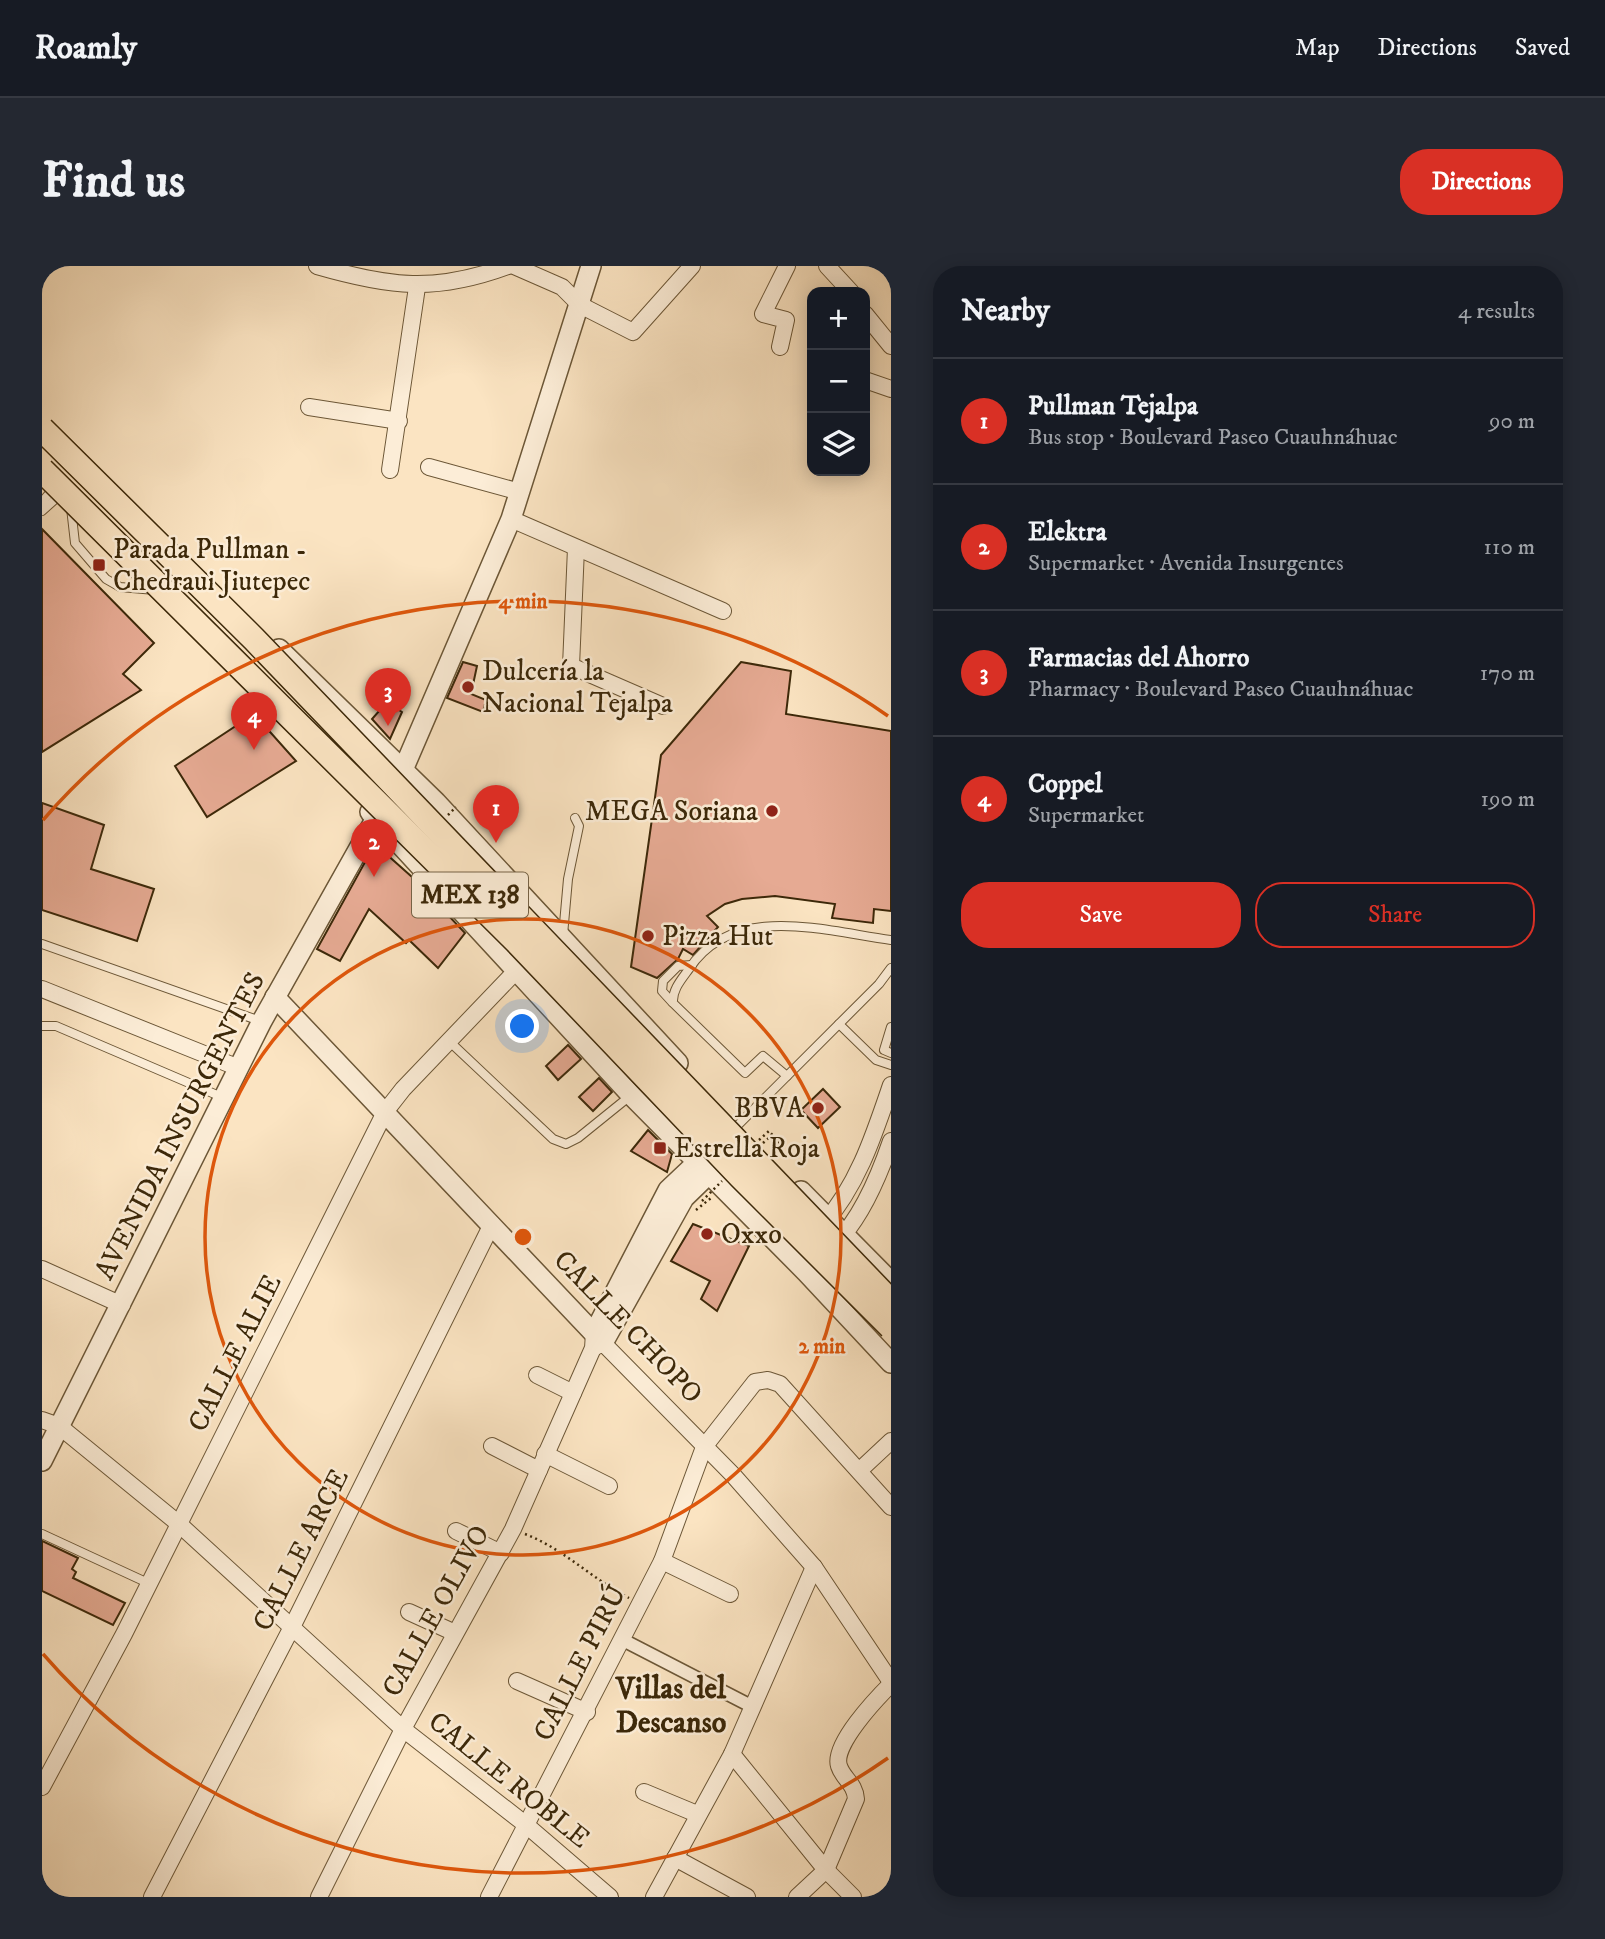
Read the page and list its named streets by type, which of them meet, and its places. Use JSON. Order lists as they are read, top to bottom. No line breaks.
{"streets":{"main road":["MEX 138"],"street":["AVENIDA INSURGENTES","CALLE CHOPO","CALLE ALIE","CALLE ARCE","CALLE OLIVO","CALLE PIRÚ","CALLE ROBLE"]},"crossings":[["MEX 138","AVENIDA INSURGENTES"],["MEX 138","CALLE ALIE"],["MEX 138","CALLE OLIVO"],["AVENIDA INSURGENTES","CALLE CHOPO"],["AVENIDA INSURGENTES","CALLE ROBLE"],["CALLE CHOPO","CALLE ALIE"],["CALLE CHOPO","CALLE ARCE"],["CALLE CHOPO","CALLE OLIVO"],["CALLE CHOPO","CALLE PIRÚ"],["CALLE ALIE","CALLE ROBLE"],["CALLE ARCE","CALLE ROBLE"],["CALLE OLIVO","CALLE ROBLE"],["CALLE PIRÚ","CALLE ROBLE"]],"districts":["Villas del Descanso"],"places":{"transit":["Parada Pullman - Chedraui Jiutepec","Estrella Roja"],"other":["Dulcería la Nacional Tejalpa","MEGA Soriana","Pizza Hut","BBVA","Oxxo"]},"page":{"header":"Roamly","nav":["Map","Directions","Saved"],"buttons":["Directions",["Save","Share"]],"title":"Find us","heading":["Nearby","4 results"],"map_buttons":["+","−"],"list":[{"mark":"1","name":"Pullman Tejalpa","note":"Bus stop · Boulevard Paseo Cuauhnáhuac","value":"90 m"},{"mark":"2","name":"Elektra","note":"Supermarket · Avenida Insurgentes","value":"110 m"},{"mark":"3","name":"Farmacias del Ahorro","note":"Pharmacy · Boulevard Paseo Cuauhnáhuac","value":"170 m"},{"mark":"4","name":"Coppel","note":"Supermarket","value":"190 m"}],"pins":["3","4","1","2"]},"rings":["4 min","2 min"]}
